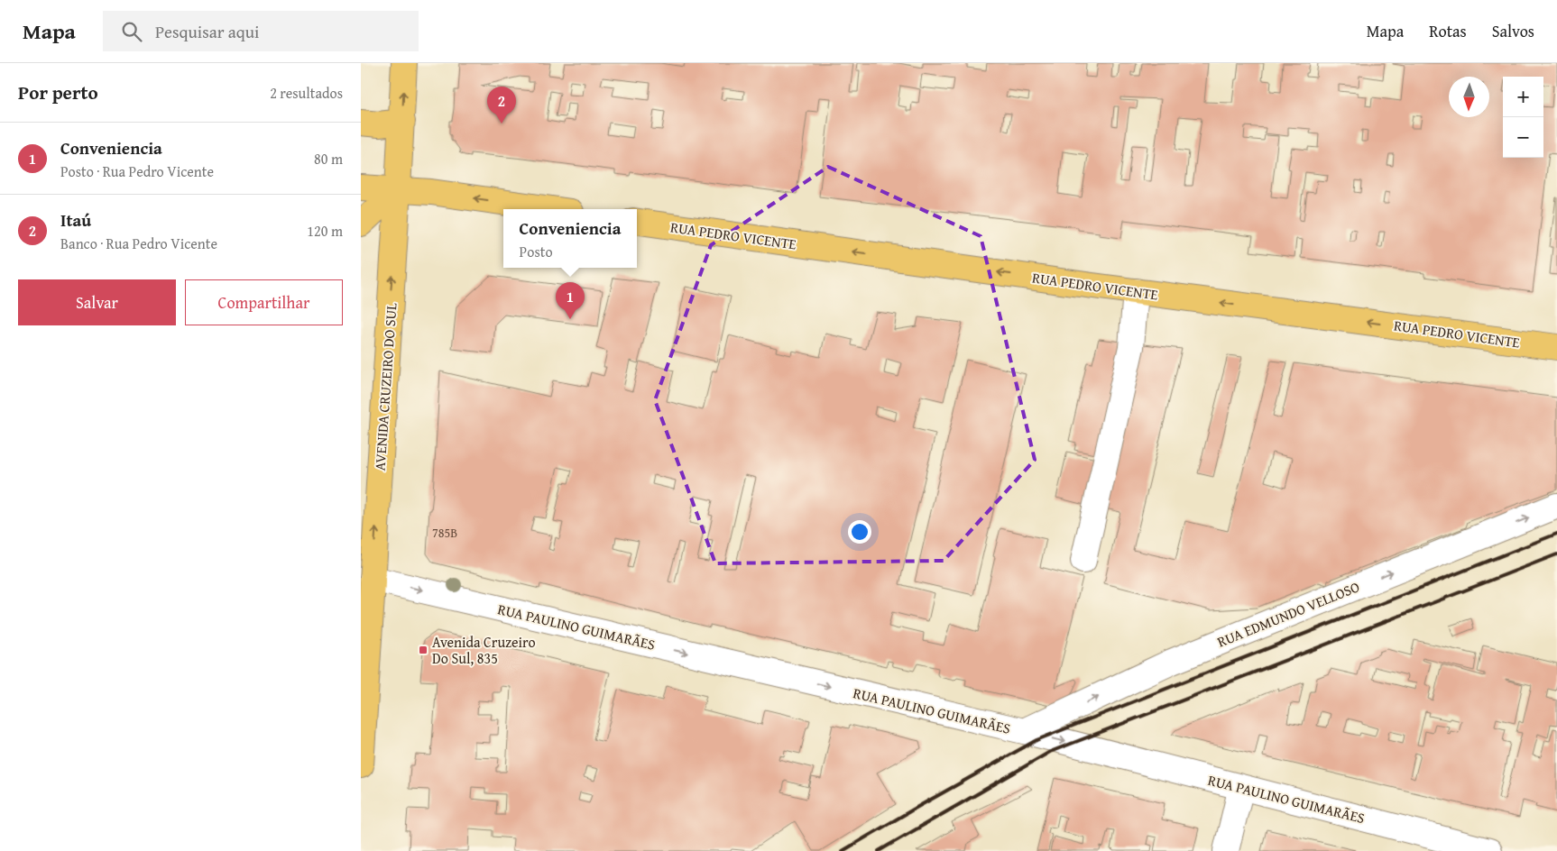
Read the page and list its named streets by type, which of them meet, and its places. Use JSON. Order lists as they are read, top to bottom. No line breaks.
{"streets":{"main road":["RUA PEDRO VICENTE","AVENIDA CRUZEIRO DO SUL"],"street":["RUA EDMUNDO VELLOSO","RUA PAULINO GUIMARÃES"]},"crossings":[["AVENIDA CRUZEIRO DO SUL","RUA PAULINO GUIMARÃES"],["RUA EDMUNDO VELLOSO","RUA PAULINO GUIMARÃES"]],"one_way":["RUA PEDRO VICENTE","AVENIDA CRUZEIRO DO SUL","RUA EDMUNDO VELLOSO","RUA PAULINO GUIMARÃES"],"places":{"transit":["Avenida Cruzeiro Do Sul, 835"]},"house_numbers":["785B"],"north":"bottom","page":{"header":"Mapa","search":"Pesquisar aqui","nav":["Mapa","Rotas","Salvos"],"heading":["Por perto","2 resultados"],"map_buttons":["+","−"],"pins":["2","1"],"list":[{"mark":"1","name":"Conveniencia","note":"Posto · Rua Pedro Vicente","value":"80 m"},{"mark":"2","name":"Itaú","note":"Banco · Rua Pedro Vicente","value":"120 m"}],"popup":["Conveniencia","Posto"],"buttons":["Salvar","Compartilhar"]}}
